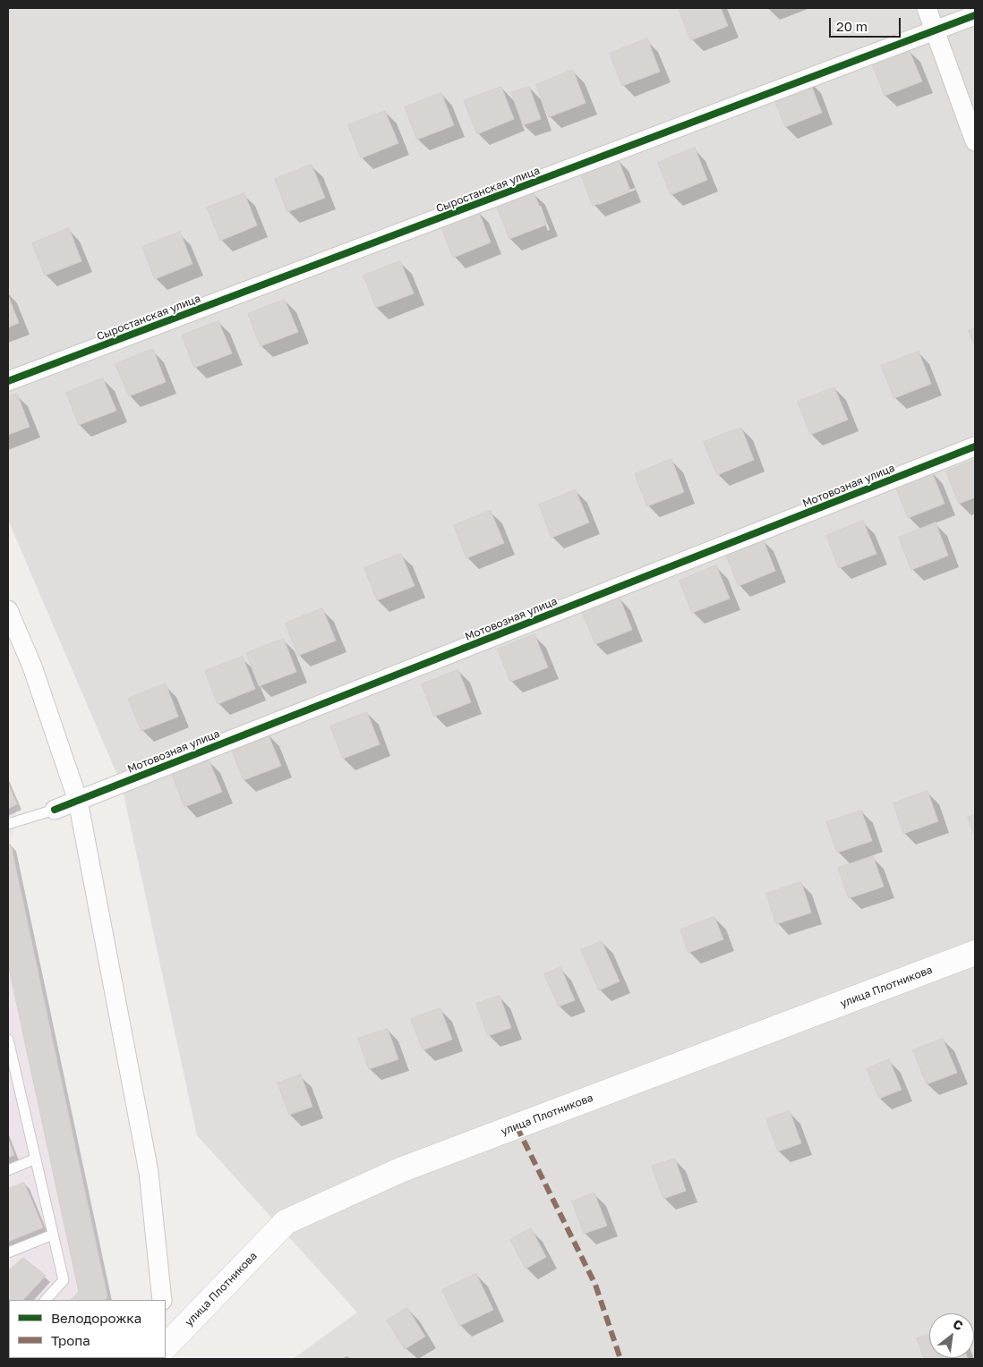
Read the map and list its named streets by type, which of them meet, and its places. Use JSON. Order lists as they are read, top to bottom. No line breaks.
{"streets":{"street":["Сыростанская улица","Мотовозная улица","улица Плотникова"]},"legend":["Велодорожка","Тропа"],"scale_bar":"20 m","north":"top right"}
